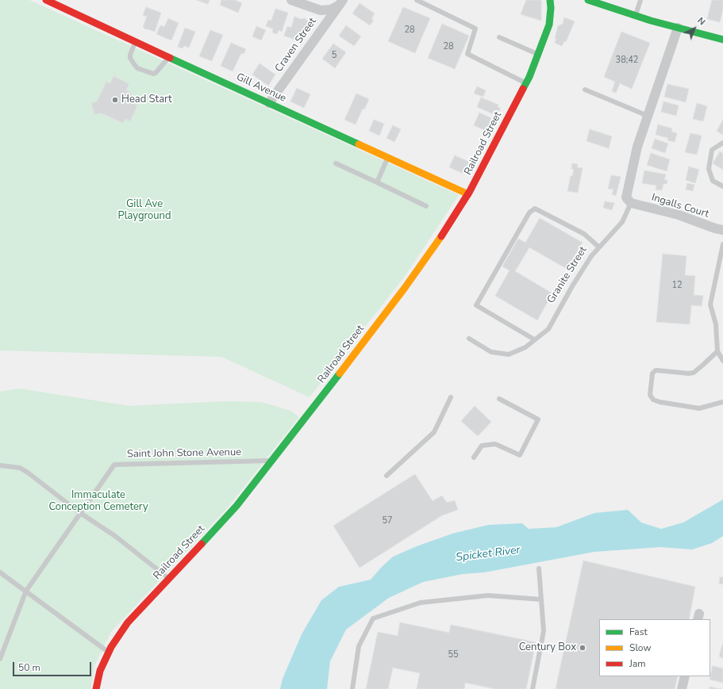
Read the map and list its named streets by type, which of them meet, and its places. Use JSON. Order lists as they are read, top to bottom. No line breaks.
{"streets":{"main road":["Gill Avenue","Railroad Street"],"street":["Craven Street","Ingalls Court"],"lane":["Granite Street","Saint John Stone Avenue"]},"crossings":[["Craven Street","Gill Avenue"],["Gill Avenue","Railroad Street"],["Railroad Street","Saint John Stone Avenue"],["Ingalls Court","Granite Street"]],"water":["Spicket River"],"parks":["Gill Ave Playground","Immaculate Conception Cemetery"],"places":["Head Start","Century Box"],"house_numbers":["28","28","5","38;42","12","57","55"],"legend":["Fast","Slow","Jam"],"scale_bar":"50 m","north":"top right"}
